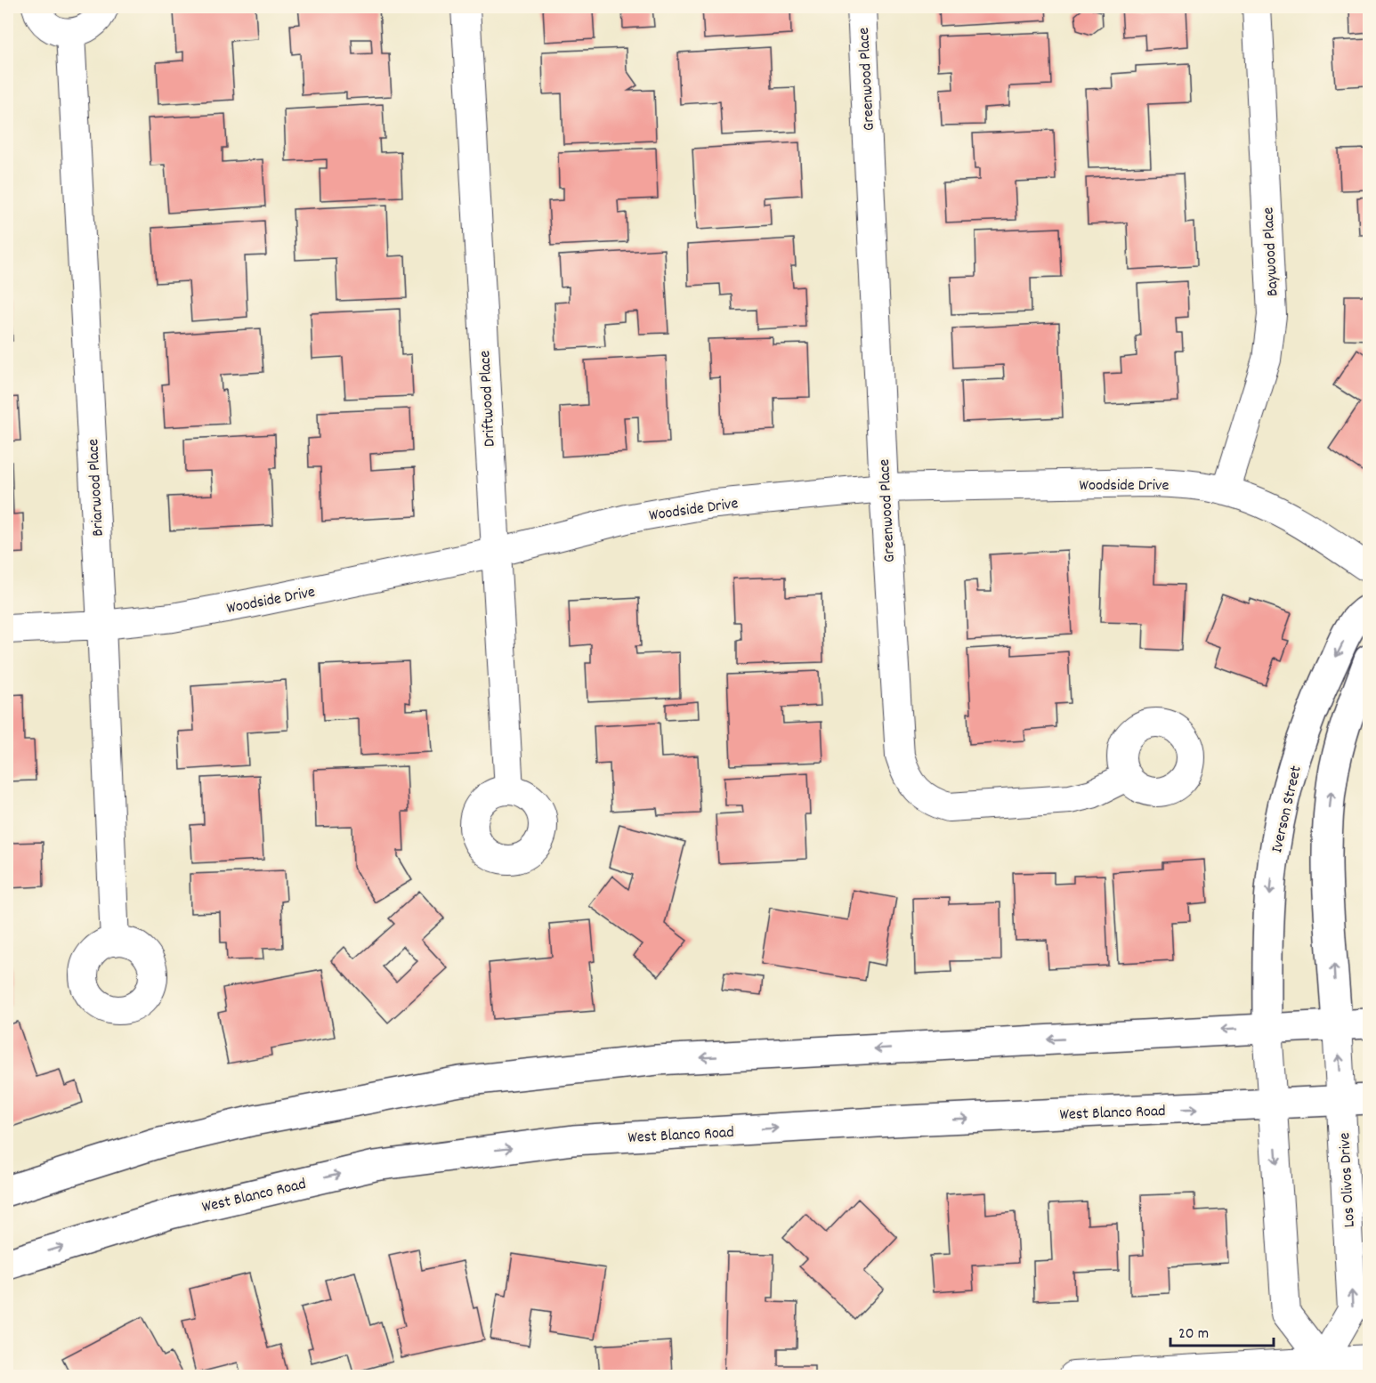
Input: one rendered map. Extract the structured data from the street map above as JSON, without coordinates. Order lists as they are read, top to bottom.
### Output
{
  "streets": {
    "main road": ["Iverson Street", "West Blanco Road"],
    "street": [
      "Greenwood Place",
      "Baywood Place",
      "Driftwood Place",
      "Woodside Drive",
      "Briarwood Place",
      "Los Olivos Drive"
    ]
  },
  "crossings": [
    ["Greenwood Place", "Woodside Drive"],
    ["Baywood Place", "Woodside Drive"],
    ["Driftwood Place", "Woodside Drive"],
    ["Woodside Drive", "Briarwood Place"],
    ["West Blanco Road", "Los Olivos Drive"]
  ],
  "scale_bar": "20 m"
}
